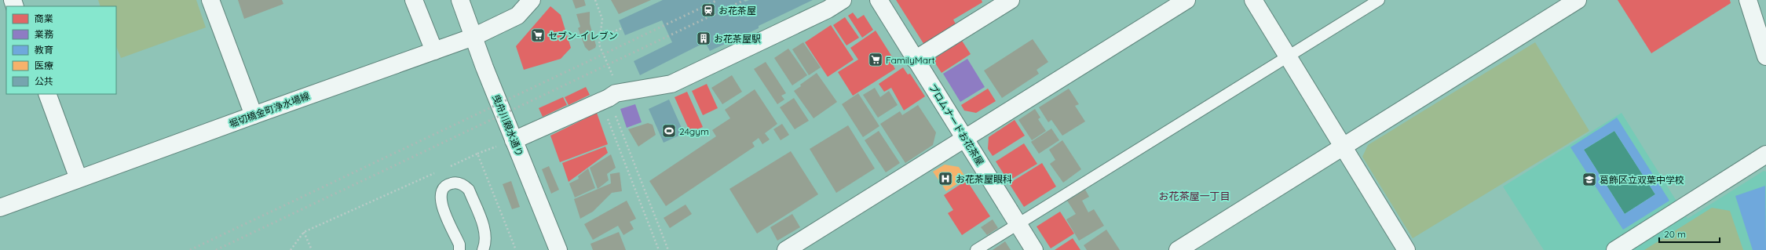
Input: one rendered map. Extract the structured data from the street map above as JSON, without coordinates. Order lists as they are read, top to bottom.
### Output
{
  "streets": {
    "street": ["堀切橋金町浄水場線", "プロムナードお花茶屋", "曳舟川親水通り"]
  },
  "crossings": [
    ["堀切橋金町浄水場線", "曳舟川親水通り"]
  ],
  "districts": ["お花茶屋一丁目"],
  "places": {
    "station": ["お花茶屋"],
    "supermarket": ["セブン-イレブン", "FamilyMart"],
    "building": ["お花茶屋駅"],
    "sports": ["24gym"],
    "hospital": ["お花茶屋眼科"],
    "school or university": ["葛飾区立双葉中学校"]
  },
  "legend": [
    "商業",
    "業務",
    "教育",
    "医療",
    "公共"
  ],
  "scale_bar": "20 m"
}
